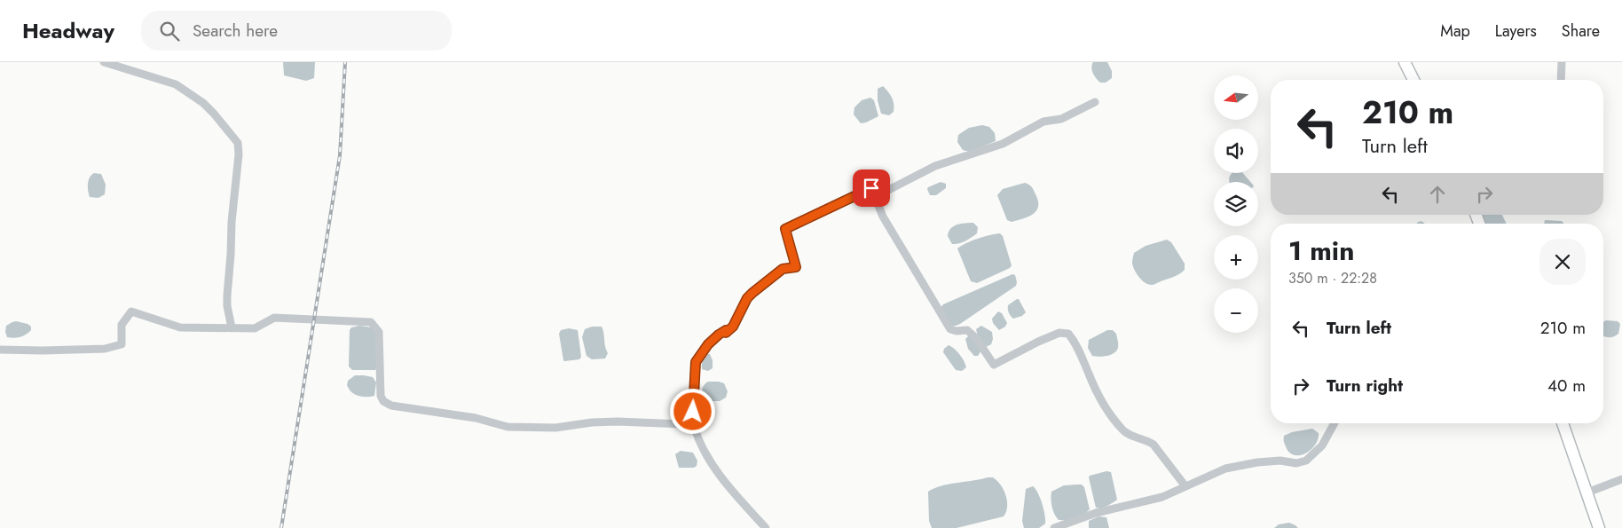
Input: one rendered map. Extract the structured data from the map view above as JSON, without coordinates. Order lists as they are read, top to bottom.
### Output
{
  "north": "left",
  "page": {
    "header": "Headway",
    "search": "Search here",
    "nav": ["Map", "Layers", "Share"],
    "map_buttons": ["+", "−"],
    "turn": ["210 m", "Turn left"],
    "heading": ["1 min", "350 m · 22:28"],
    "list": [
      {
        "name": "Turn left",
        "value": "210 m"
      },
      {
        "name": "Turn right",
        "value": "40 m"
      }
    ]
  }
}
